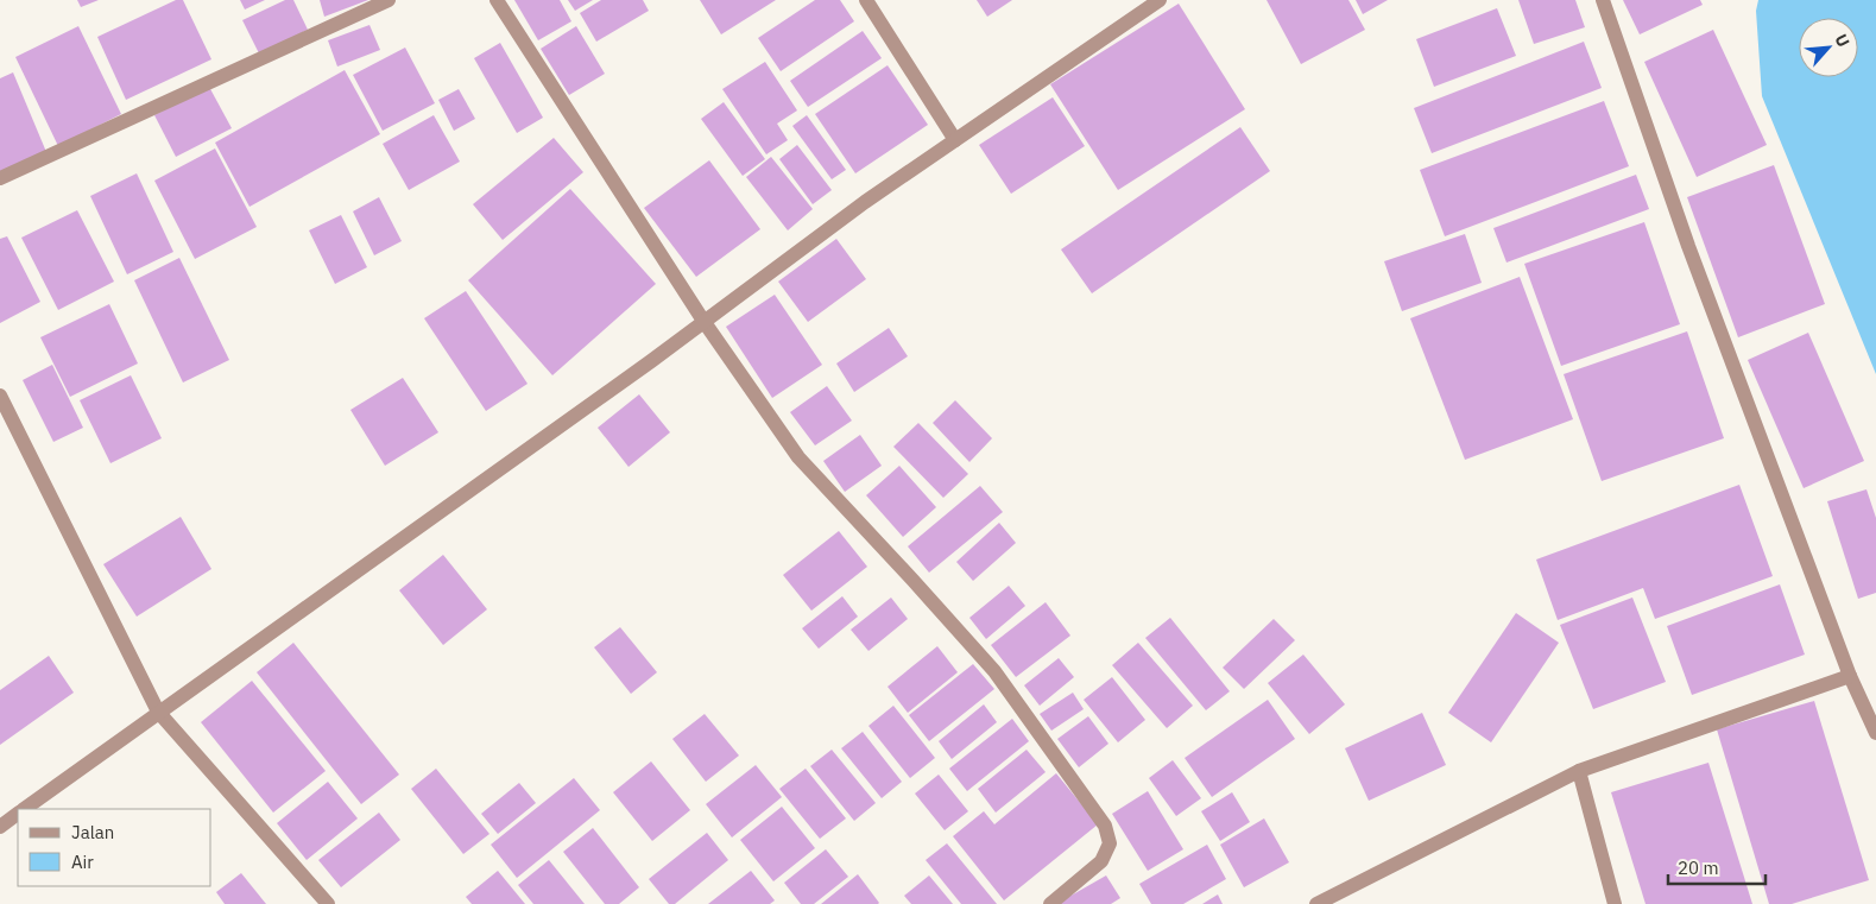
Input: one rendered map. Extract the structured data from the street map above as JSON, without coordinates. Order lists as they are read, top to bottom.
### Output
{
  "legend": ["Jalan", "Air"],
  "scale_bar": "20 m",
  "north": "top right"
}
